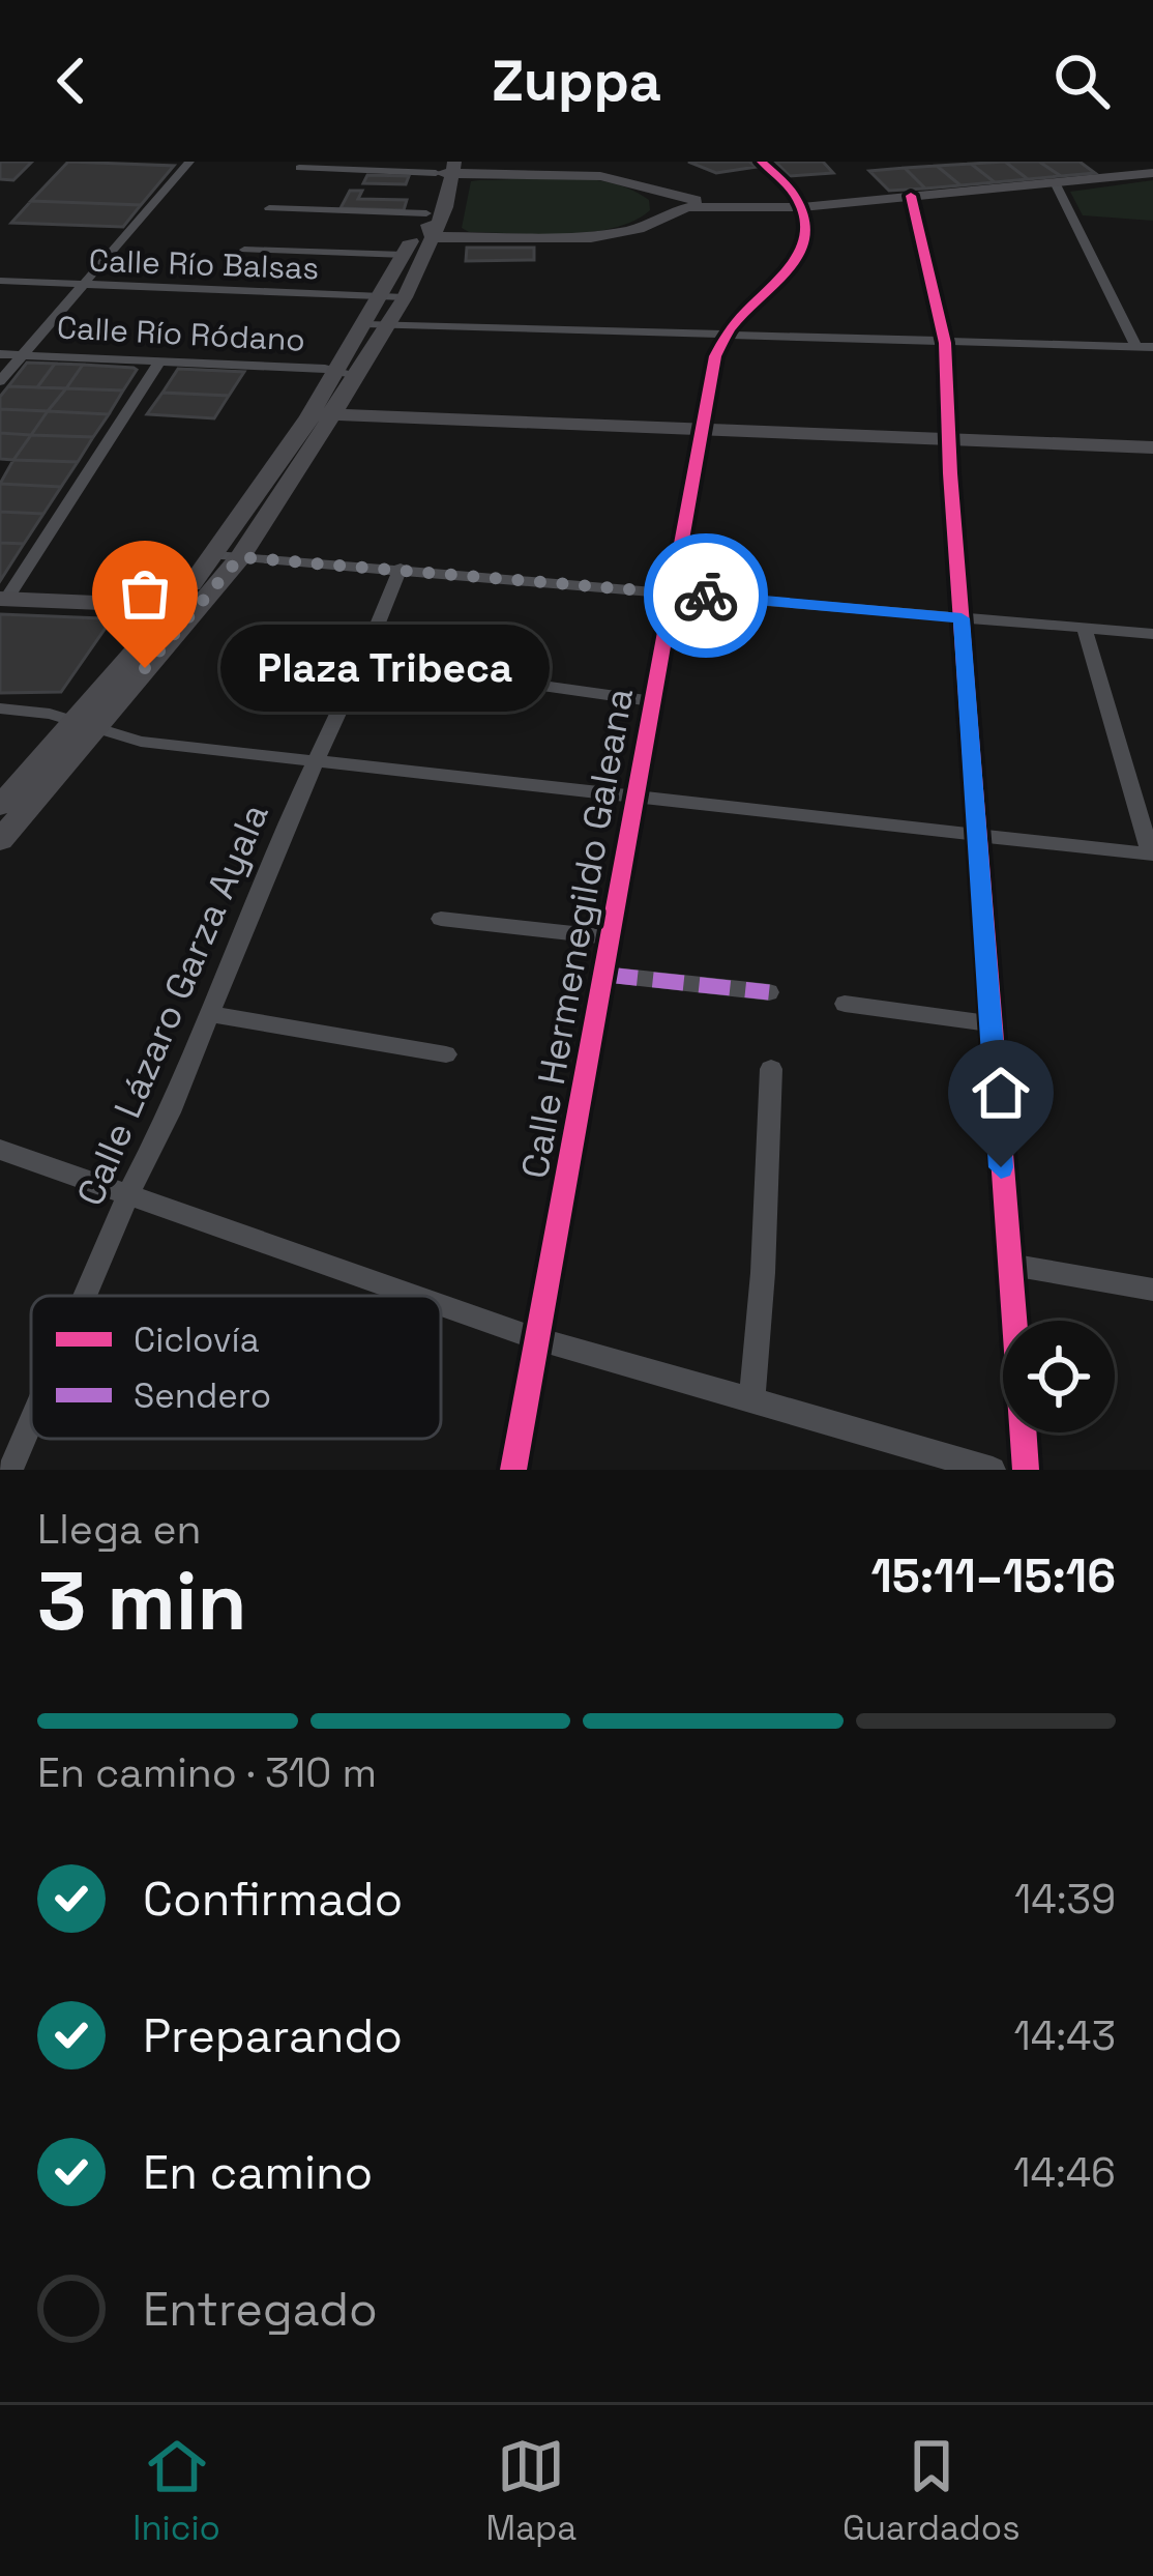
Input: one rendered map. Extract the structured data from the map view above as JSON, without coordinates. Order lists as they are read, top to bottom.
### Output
{
  "streets": {
    "street": [
      "Calle Río Balsas",
      "Calle Río Ródano",
      "Calle Hermenegildo Galeana",
      "Calle Lázaro Garza Ayala"
    ]
  },
  "places": ["Plaza Tribeca"],
  "legend": ["Ciclovía", "Sendero"],
  "page": {
    "header": "Zuppa",
    "bubble": "Plaza Tribeca",
    "heading": ["3 min", "Llega en", "15:11–15:16"],
    "bar": "En camino · 310 m",
    "list": [
      ["Confirmado", "14:39"],
      ["Preparando", "14:43"],
      ["En camino", "14:46"],
      "Entregado"
    ],
    "tabs": ["Inicio", "Mapa", "Guardados"]
  }
}
